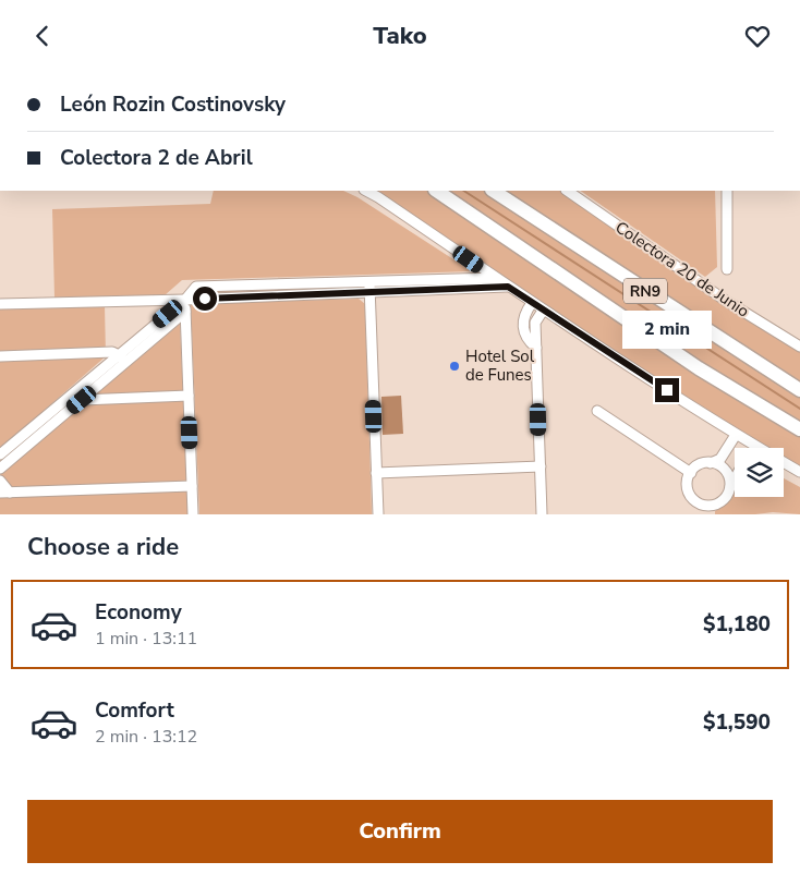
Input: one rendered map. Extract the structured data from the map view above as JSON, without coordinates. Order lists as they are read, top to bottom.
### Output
{
  "streets": {
    "highway": ["RN9"],
    "street": ["Colectora 20 de Junio"]
  },
  "places": ["Hotel Sol de Funes"],
  "page": {
    "header": "Tako",
    "banner": ["León Rozin Costinovsky", "Colectora 2 de Abril"],
    "bubble": "2 min",
    "heading": "Choose a ride",
    "list": [
      {
        "name": "Economy",
        "note": "1 min · 13:11",
        "value": "$1,180"
      },
      {
        "name": "Comfort",
        "note": "2 min · 13:12",
        "value": "$1,590"
      }
    ],
    "buttons": "Confirm"
  }
}
